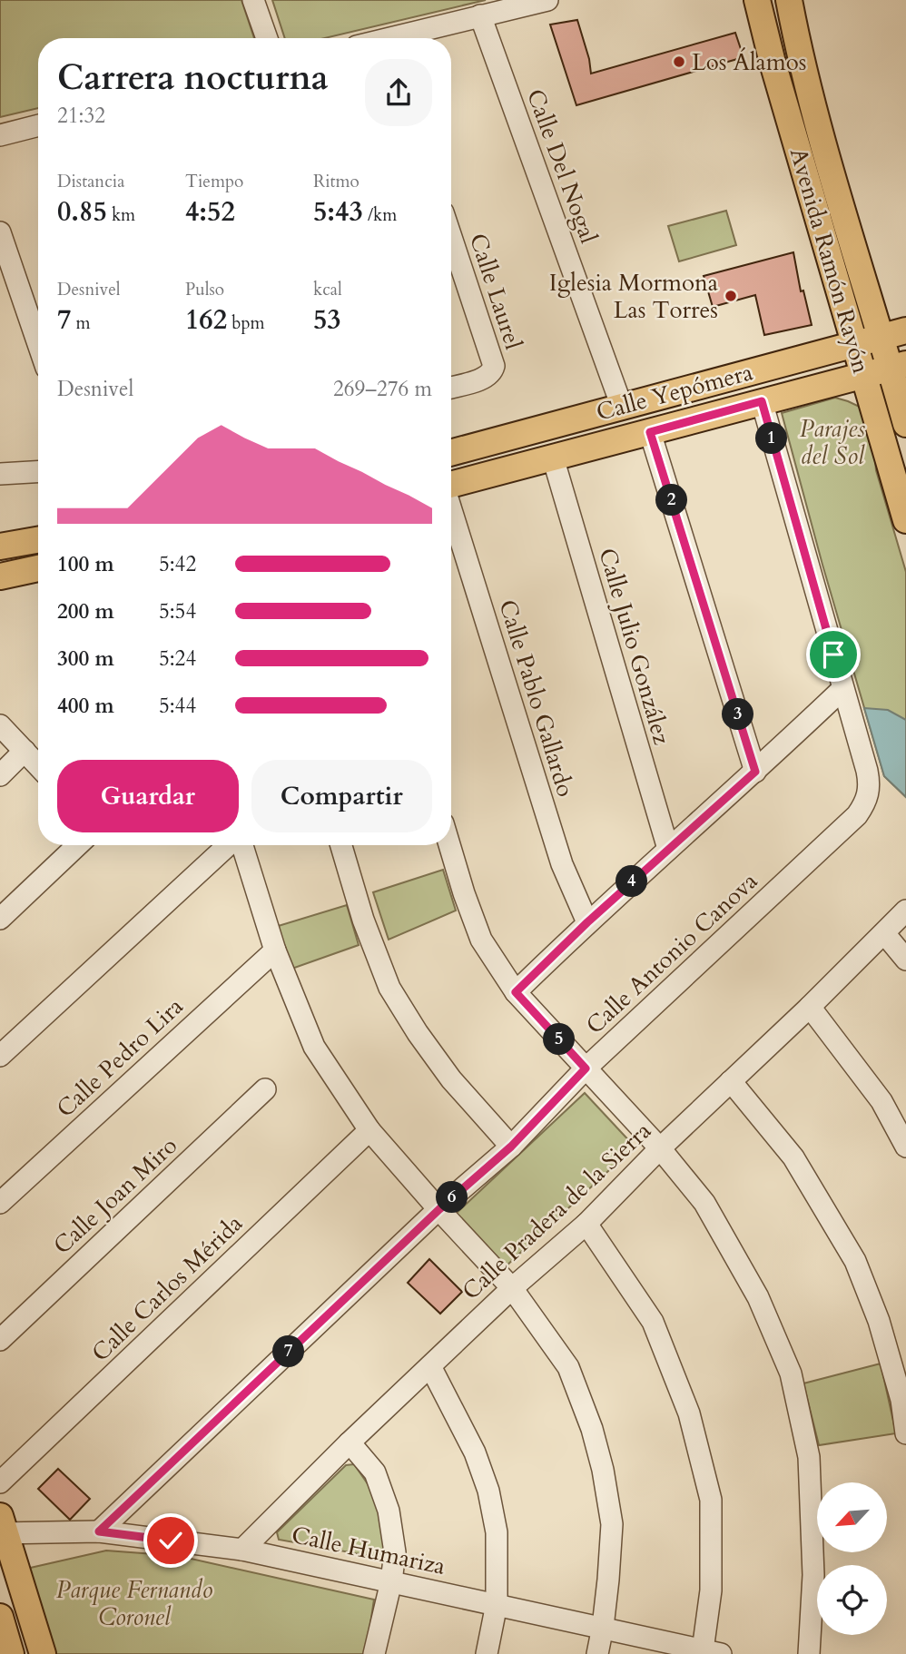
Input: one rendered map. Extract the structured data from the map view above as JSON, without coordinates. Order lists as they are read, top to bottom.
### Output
{
  "streets": {
    "main road": ["Avenida Ramón Rayón", "Calle Yepómera"],
    "street": [
      "Calle Del Nogal",
      "Calle Laurel",
      "Calle Julio González",
      "Calle Pablo Gallardo",
      "Calle Antonio Canova",
      "Calle Pedro Lira",
      "Calle Joan Miro",
      "Calle Pradera de la Sierra",
      "Calle Carlos Mérida",
      "Calle Humariza"
    ]
  },
  "crossings": [
    ["Calle Del Nogal", "Calle Yepómera"],
    ["Avenida Ramón Rayón", "Calle Yepómera"],
    ["Calle Yepómera", "Calle Julio González"],
    ["Calle Yepómera", "Calle Antonio Canova"],
    ["Calle Antonio Canova", "Calle Humariza"],
    ["Calle Pradera de la Sierra", "Calle Humariza"]
  ],
  "parks": ["Parajes del Sol", "Parque Fernando Coronel"],
  "places": ["Los Álamos", "Iglesia Mormona Las Torres"],
  "north": "bottom left",
  "page": {
    "heading": ["Carrera nocturna", "21:32"],
    "stats": [
      ["Distancia", "0.85 km"],
      ["Tiempo", "4:52"],
      ["Ritmo", "5:43 /km"],
      ["Desnivel", "7 m"],
      ["Pulso", "162 bpm"],
      ["kcal", "53"]
    ],
    "chart": ["Desnivel", "269–276 m"],
    "pins": [
      "1",
      "2",
      "3",
      "4",
      "5",
      "6",
      "7"
    ],
    "list": [
      {
        "name": "100 m",
        "note": "5:42"
      },
      {
        "name": "200 m",
        "note": "5:54"
      },
      {
        "name": "300 m",
        "note": "5:24"
      },
      {
        "name": "400 m",
        "note": "5:44"
      }
    ],
    "buttons": ["Guardar", "Compartir"]
  }
}
